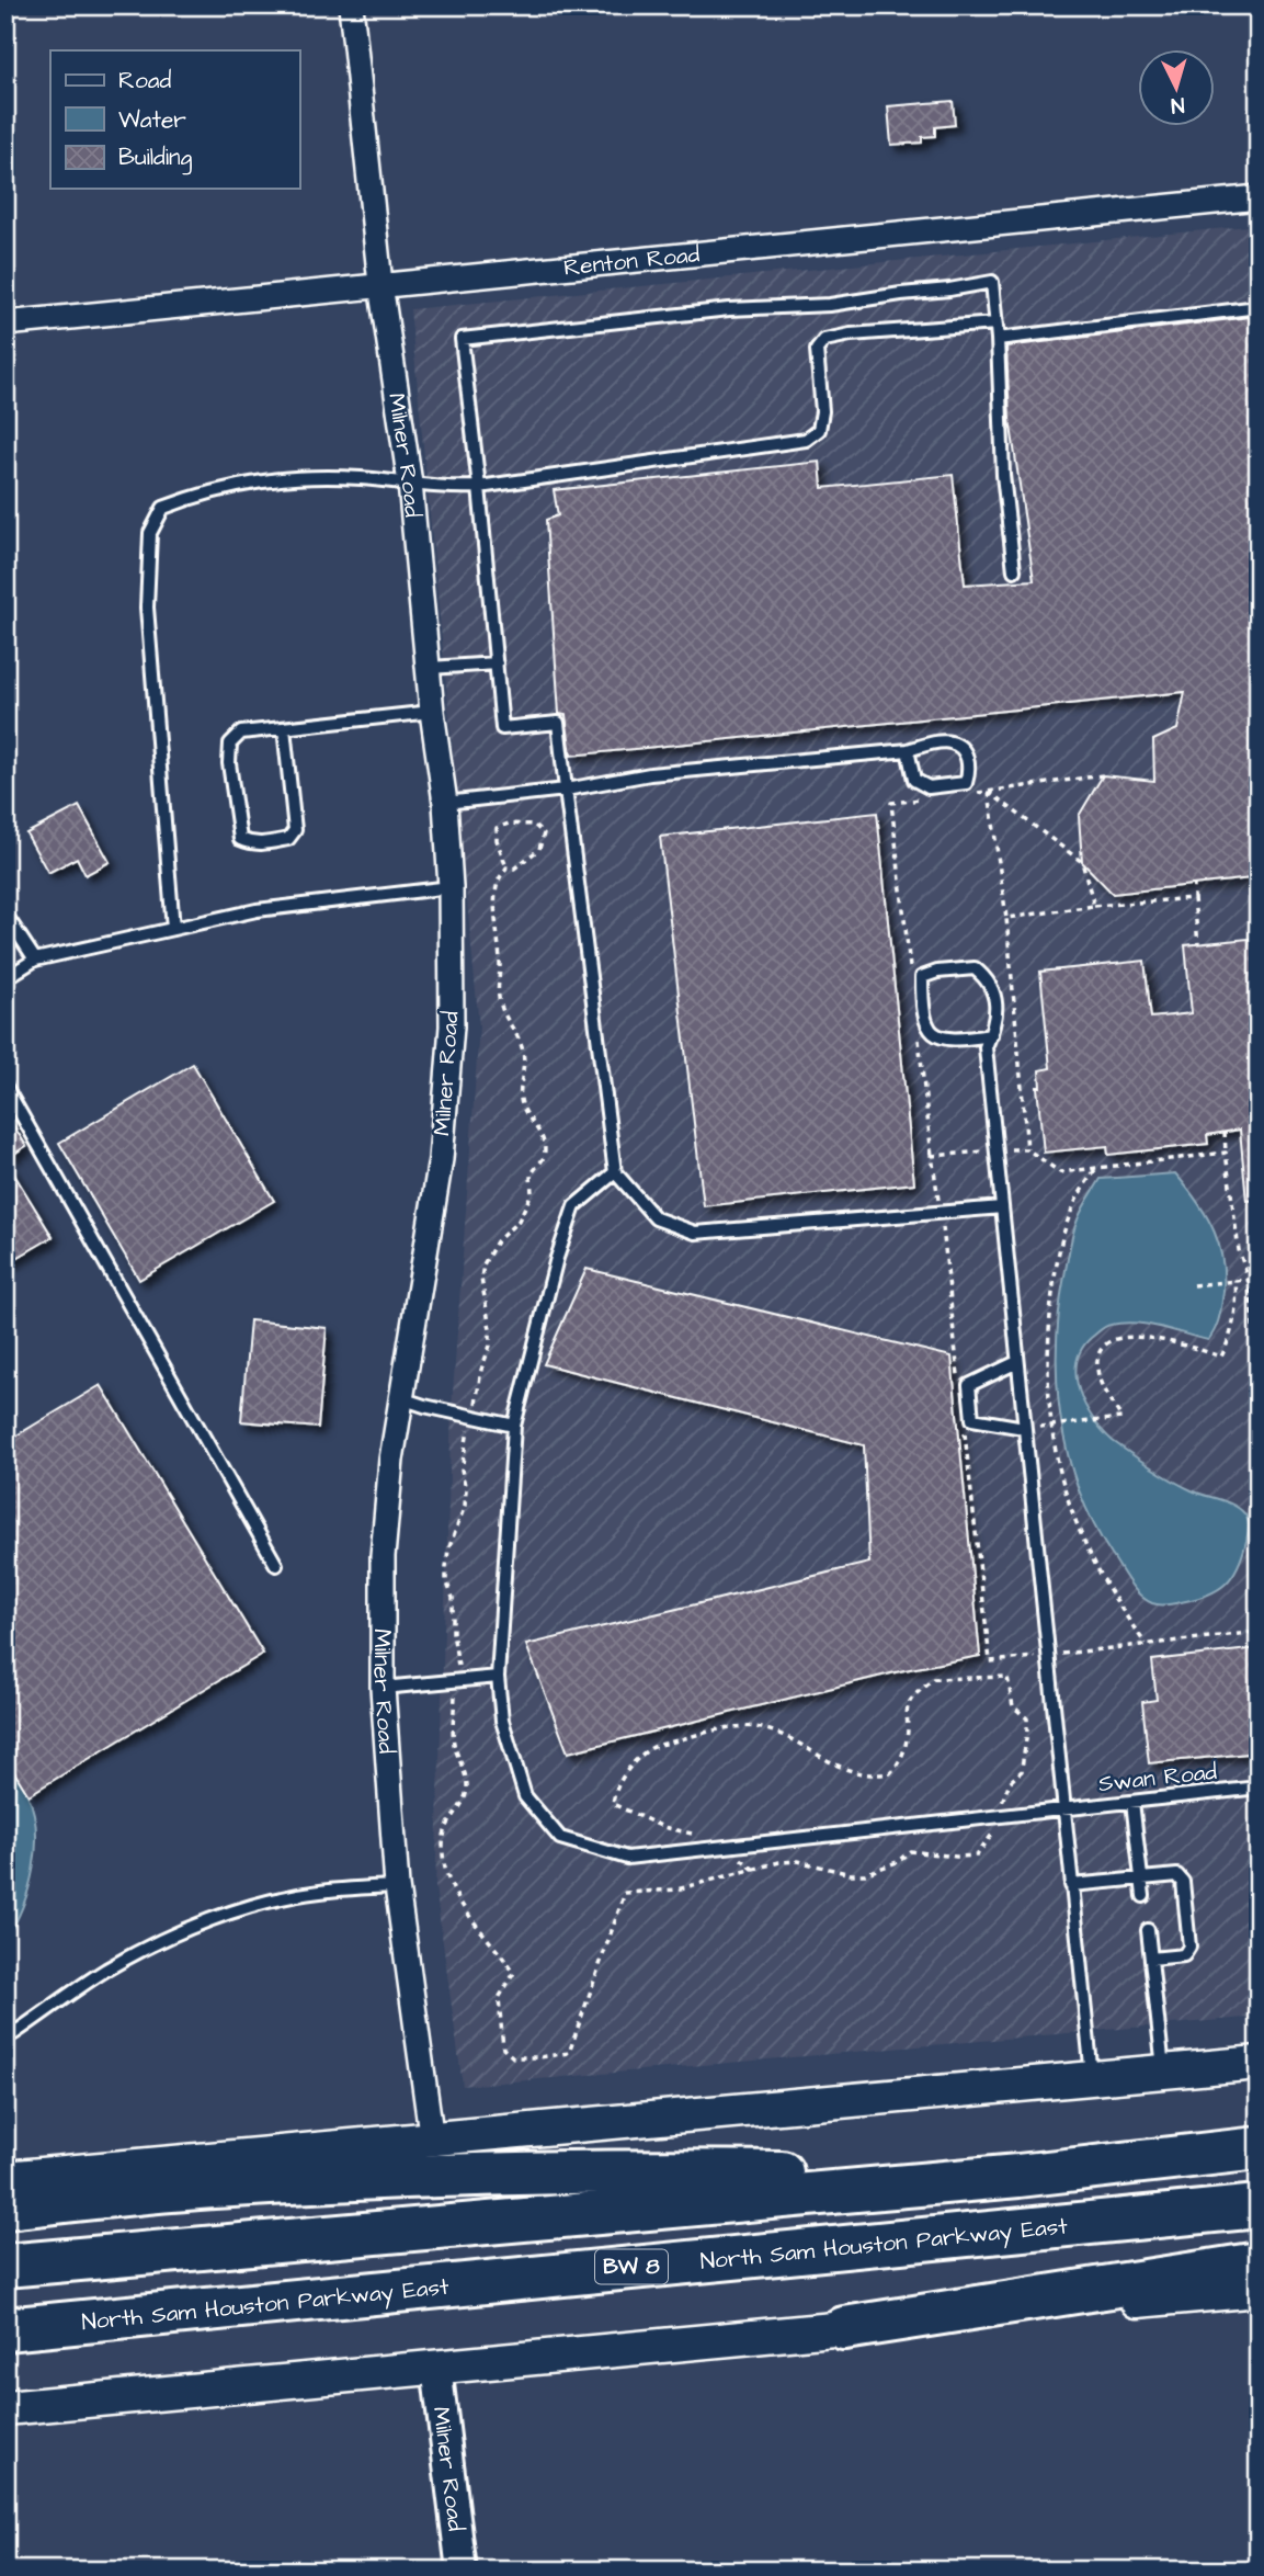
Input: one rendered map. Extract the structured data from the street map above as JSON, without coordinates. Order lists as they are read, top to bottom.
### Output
{
  "streets": {
    "highway": ["North Sam Houston Parkway East", "BW 8"],
    "street": ["Renton Road", "Milner Road"],
    "lane": ["Swan Road"]
  },
  "crossings": [
    ["Renton Road", "Milner Road"]
  ],
  "legend": ["Road", "Water", "Building"],
  "north": "bottom"
}
